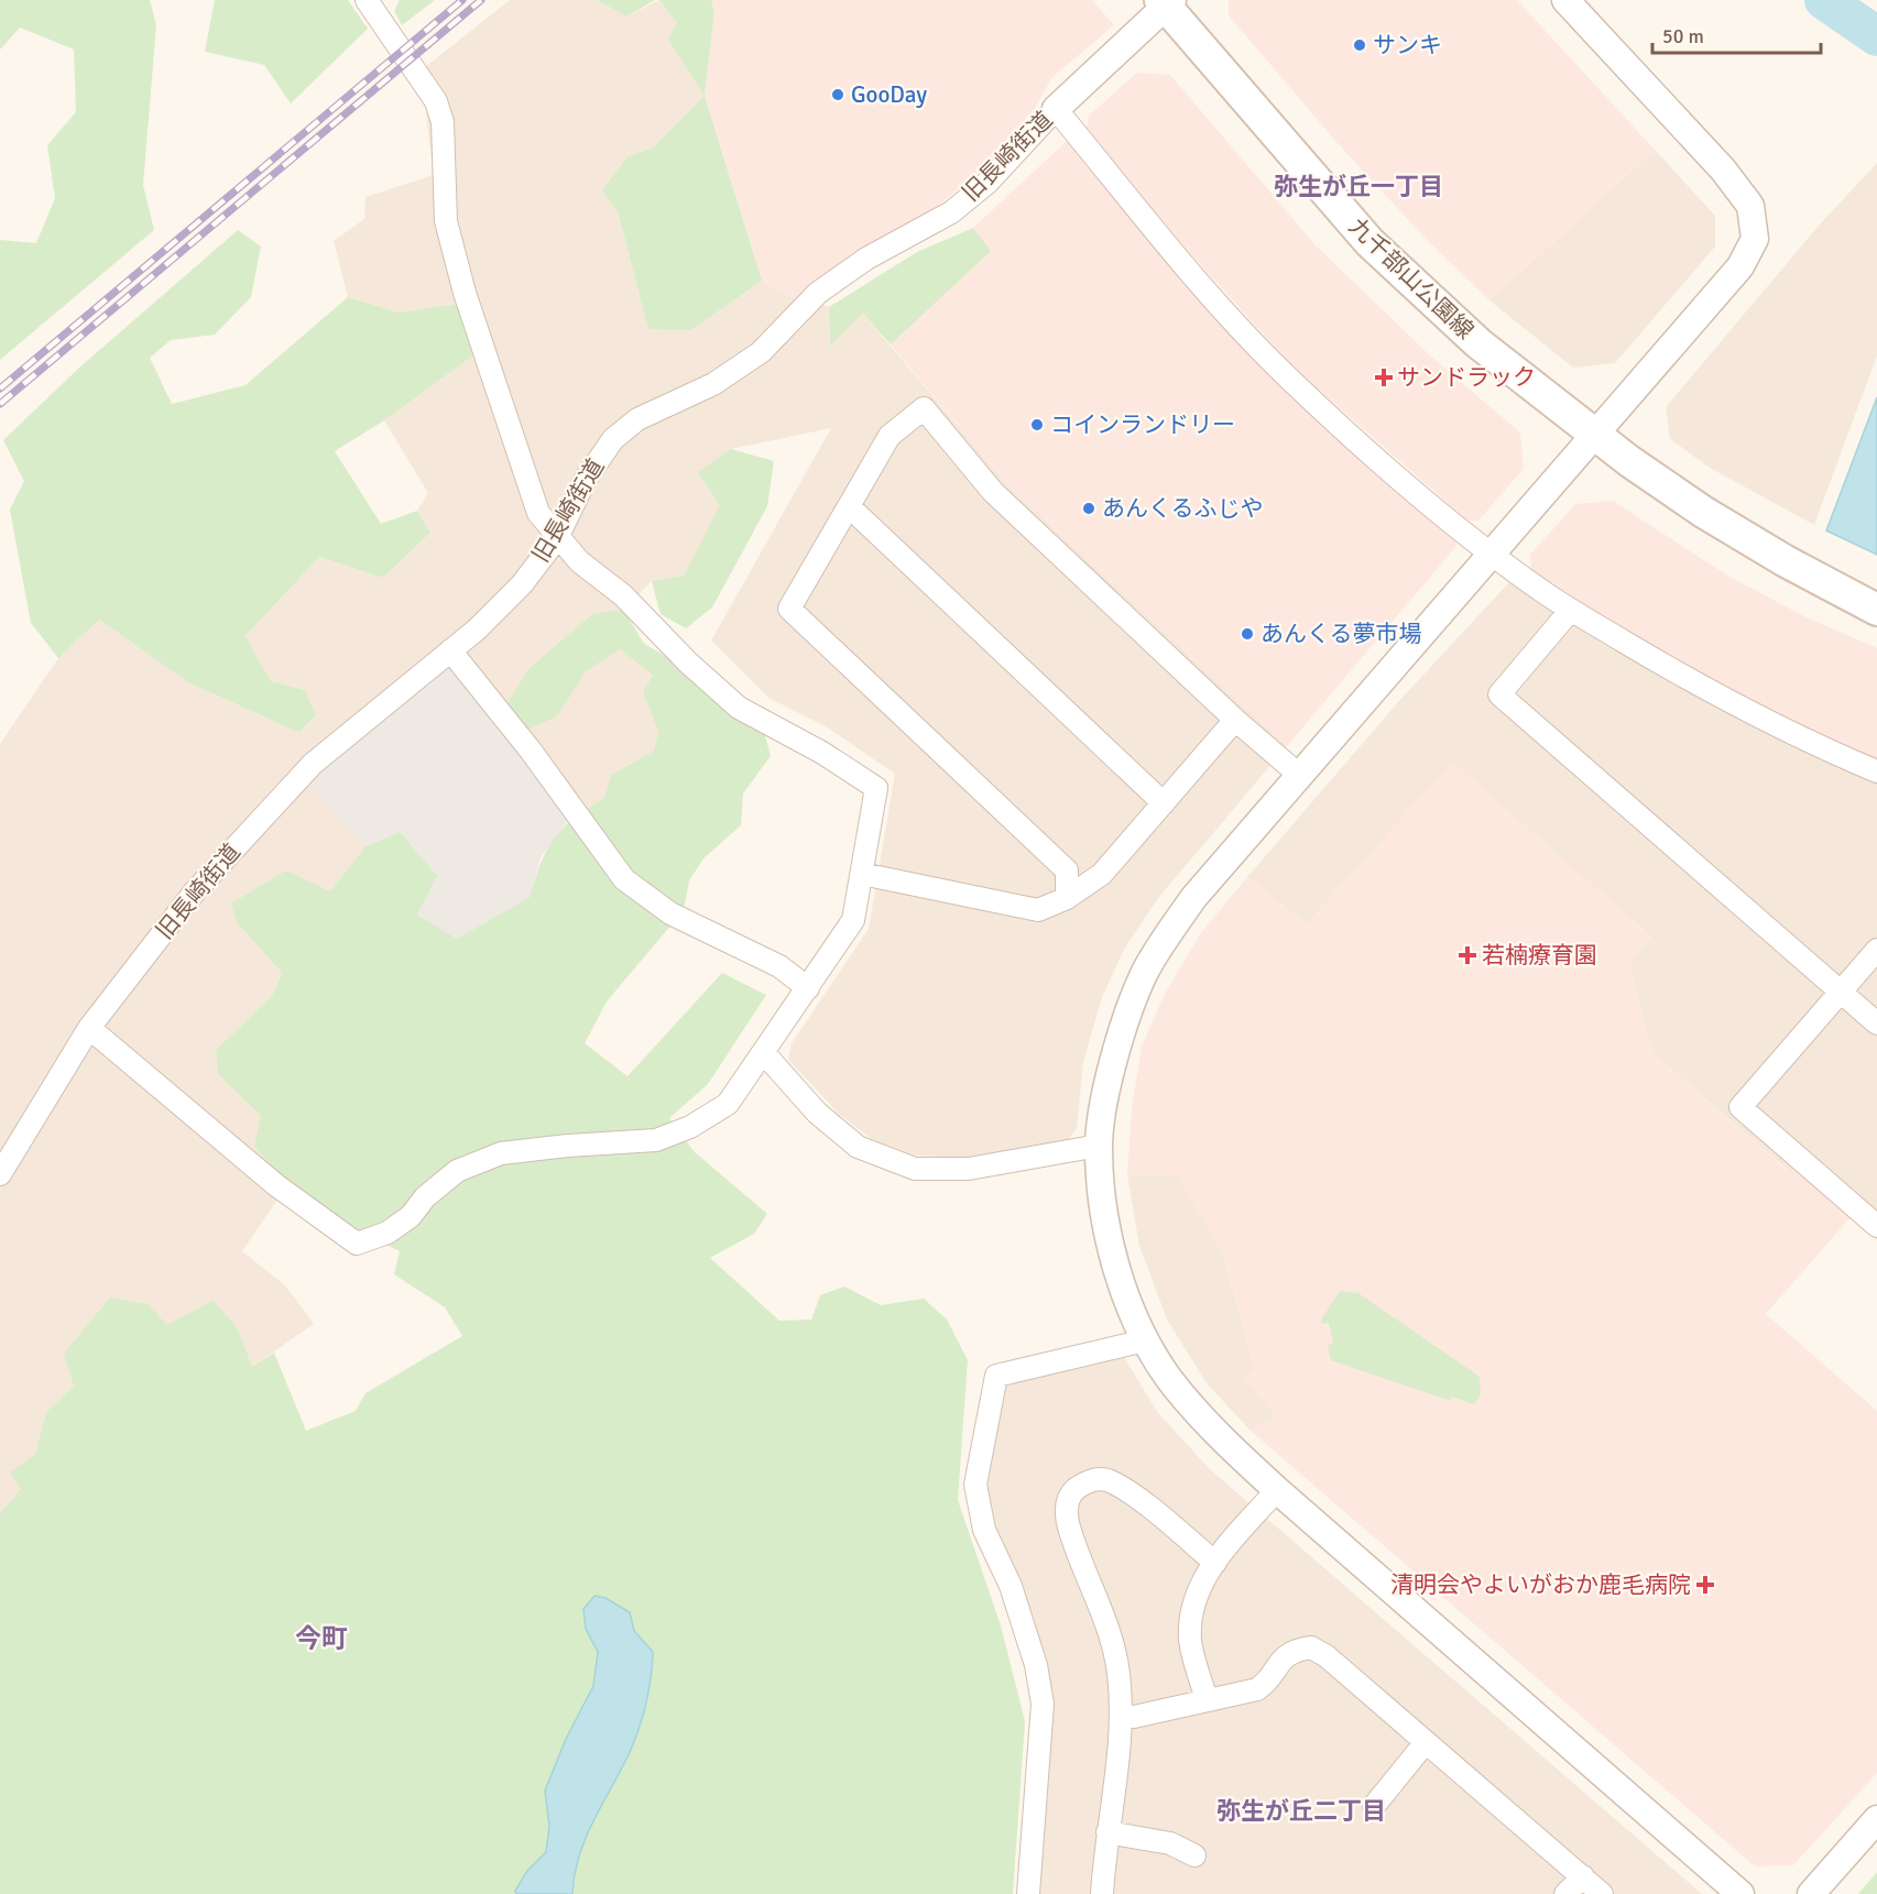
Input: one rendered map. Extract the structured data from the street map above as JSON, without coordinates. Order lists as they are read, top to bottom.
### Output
{
  "streets": {
    "main road": ["九千部山公園線"],
    "street": ["旧長崎街道"]
  },
  "crossings": [
    ["旧長崎街道", "九千部山公園線"]
  ],
  "districts": ["弥生が丘一丁目", "今町", "弥生が丘二丁目"],
  "places": {
    "other": [
      "サンキ",
      "GooDay",
      "コインランドリー",
      "あんくるふじや",
      "あんくる夢市場"
    ],
    "health": ["サンドラック", "若楠療育園", "清明会やよいがおか鹿毛病院"]
  },
  "scale_bar": "50 m"
}
